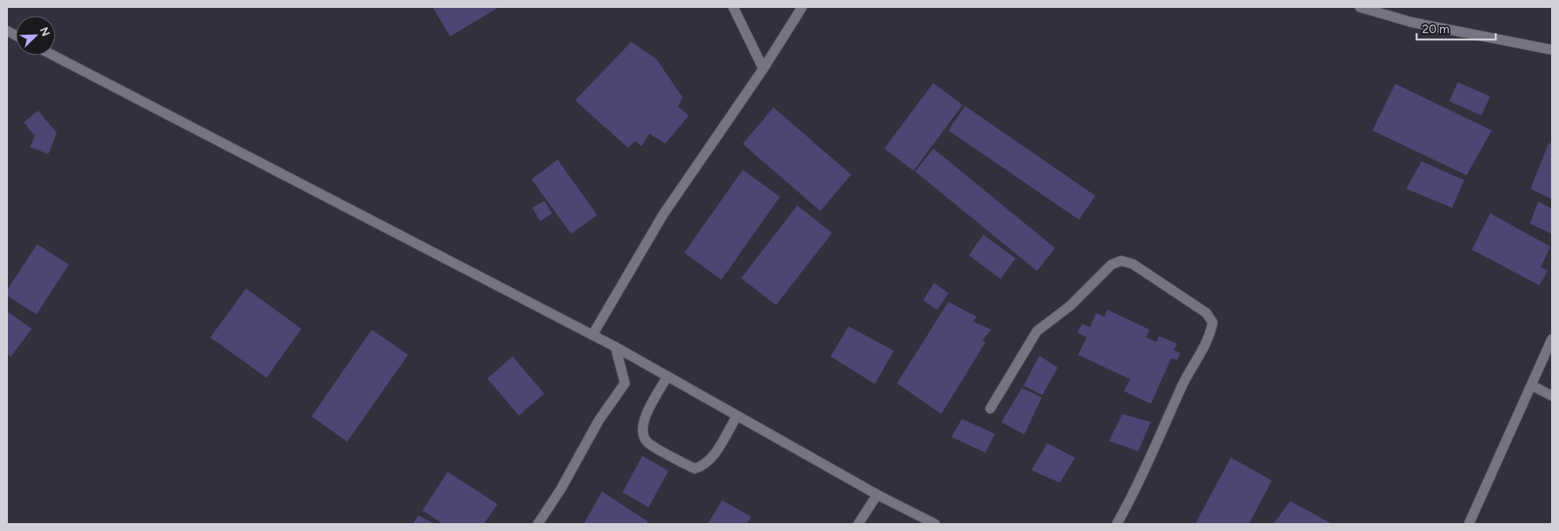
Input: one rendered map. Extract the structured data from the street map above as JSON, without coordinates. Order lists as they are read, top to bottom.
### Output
{
  "scale_bar": "20 m",
  "north": "top right"
}
